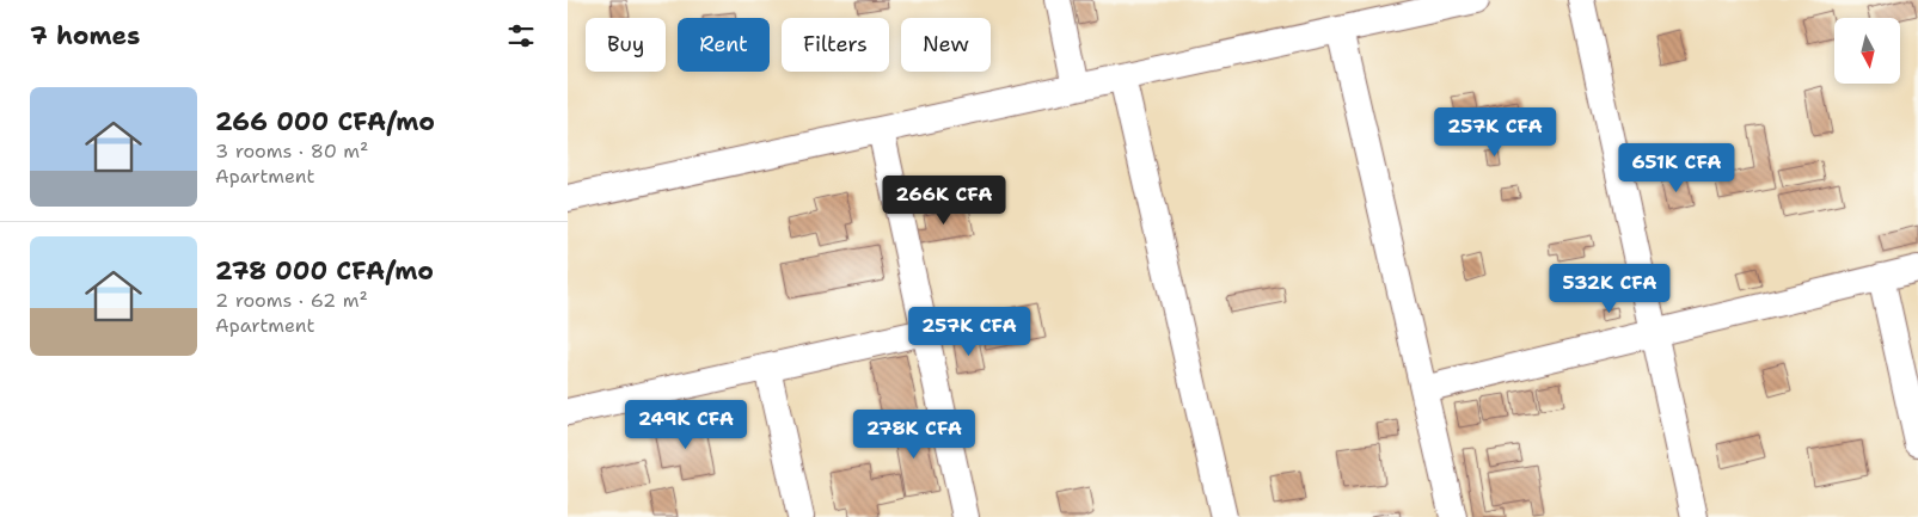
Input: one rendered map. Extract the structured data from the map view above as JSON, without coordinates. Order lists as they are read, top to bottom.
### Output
{
  "north": "bottom",
  "page": {
    "heading": "7 homes",
    "chip": [
      "Buy",
      "Rent",
      "Filters",
      "New"
    ],
    "list": [
      {
        "name": "266 000 CFA/mo",
        "note": "3 rooms · 80 m² · Apartment"
      },
      {
        "name": "278 000 CFA/mo",
        "note": "2 rooms · 62 m² · Apartment"
      }
    ],
    "price": [
      "257K CFA",
      "651K CFA",
      "266K CFA",
      "532K CFA",
      "257K CFA",
      "249K CFA",
      "278K CFA"
    ]
  }
}
